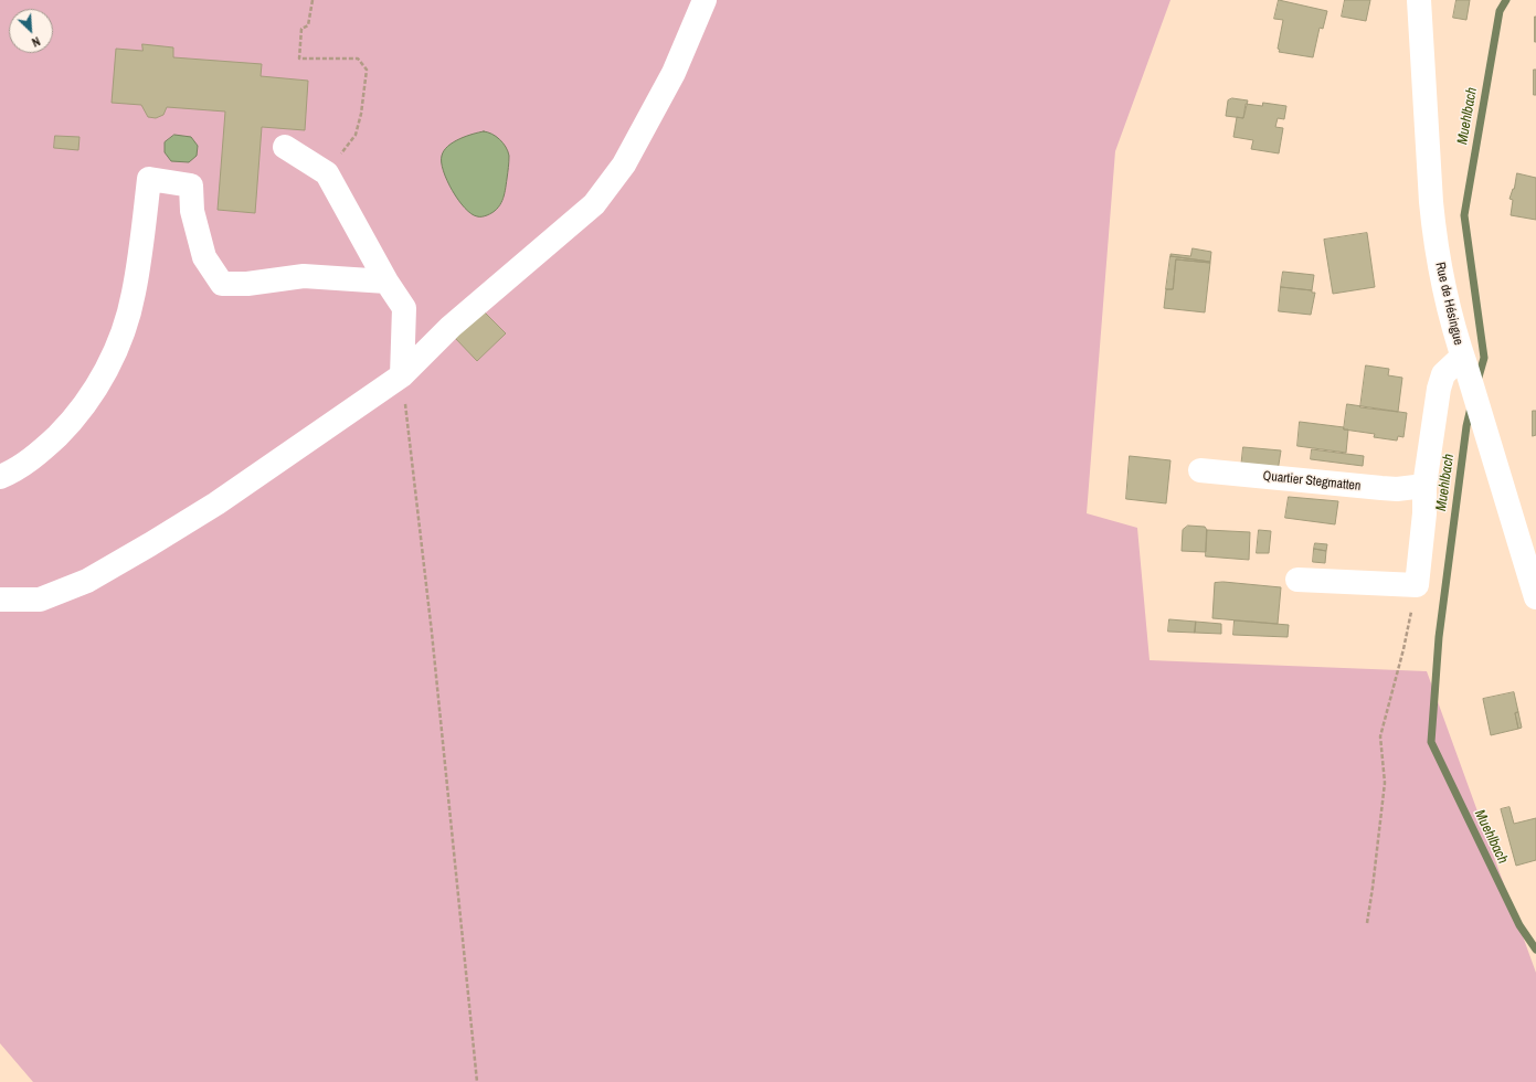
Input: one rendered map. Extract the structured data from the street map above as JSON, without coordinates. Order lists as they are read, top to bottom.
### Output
{
  "streets": {
    "street": ["Rue de Hésingue", "Quartier Stegmatten"]
  },
  "water": ["Muehlbach"],
  "north": "bottom right"
}
